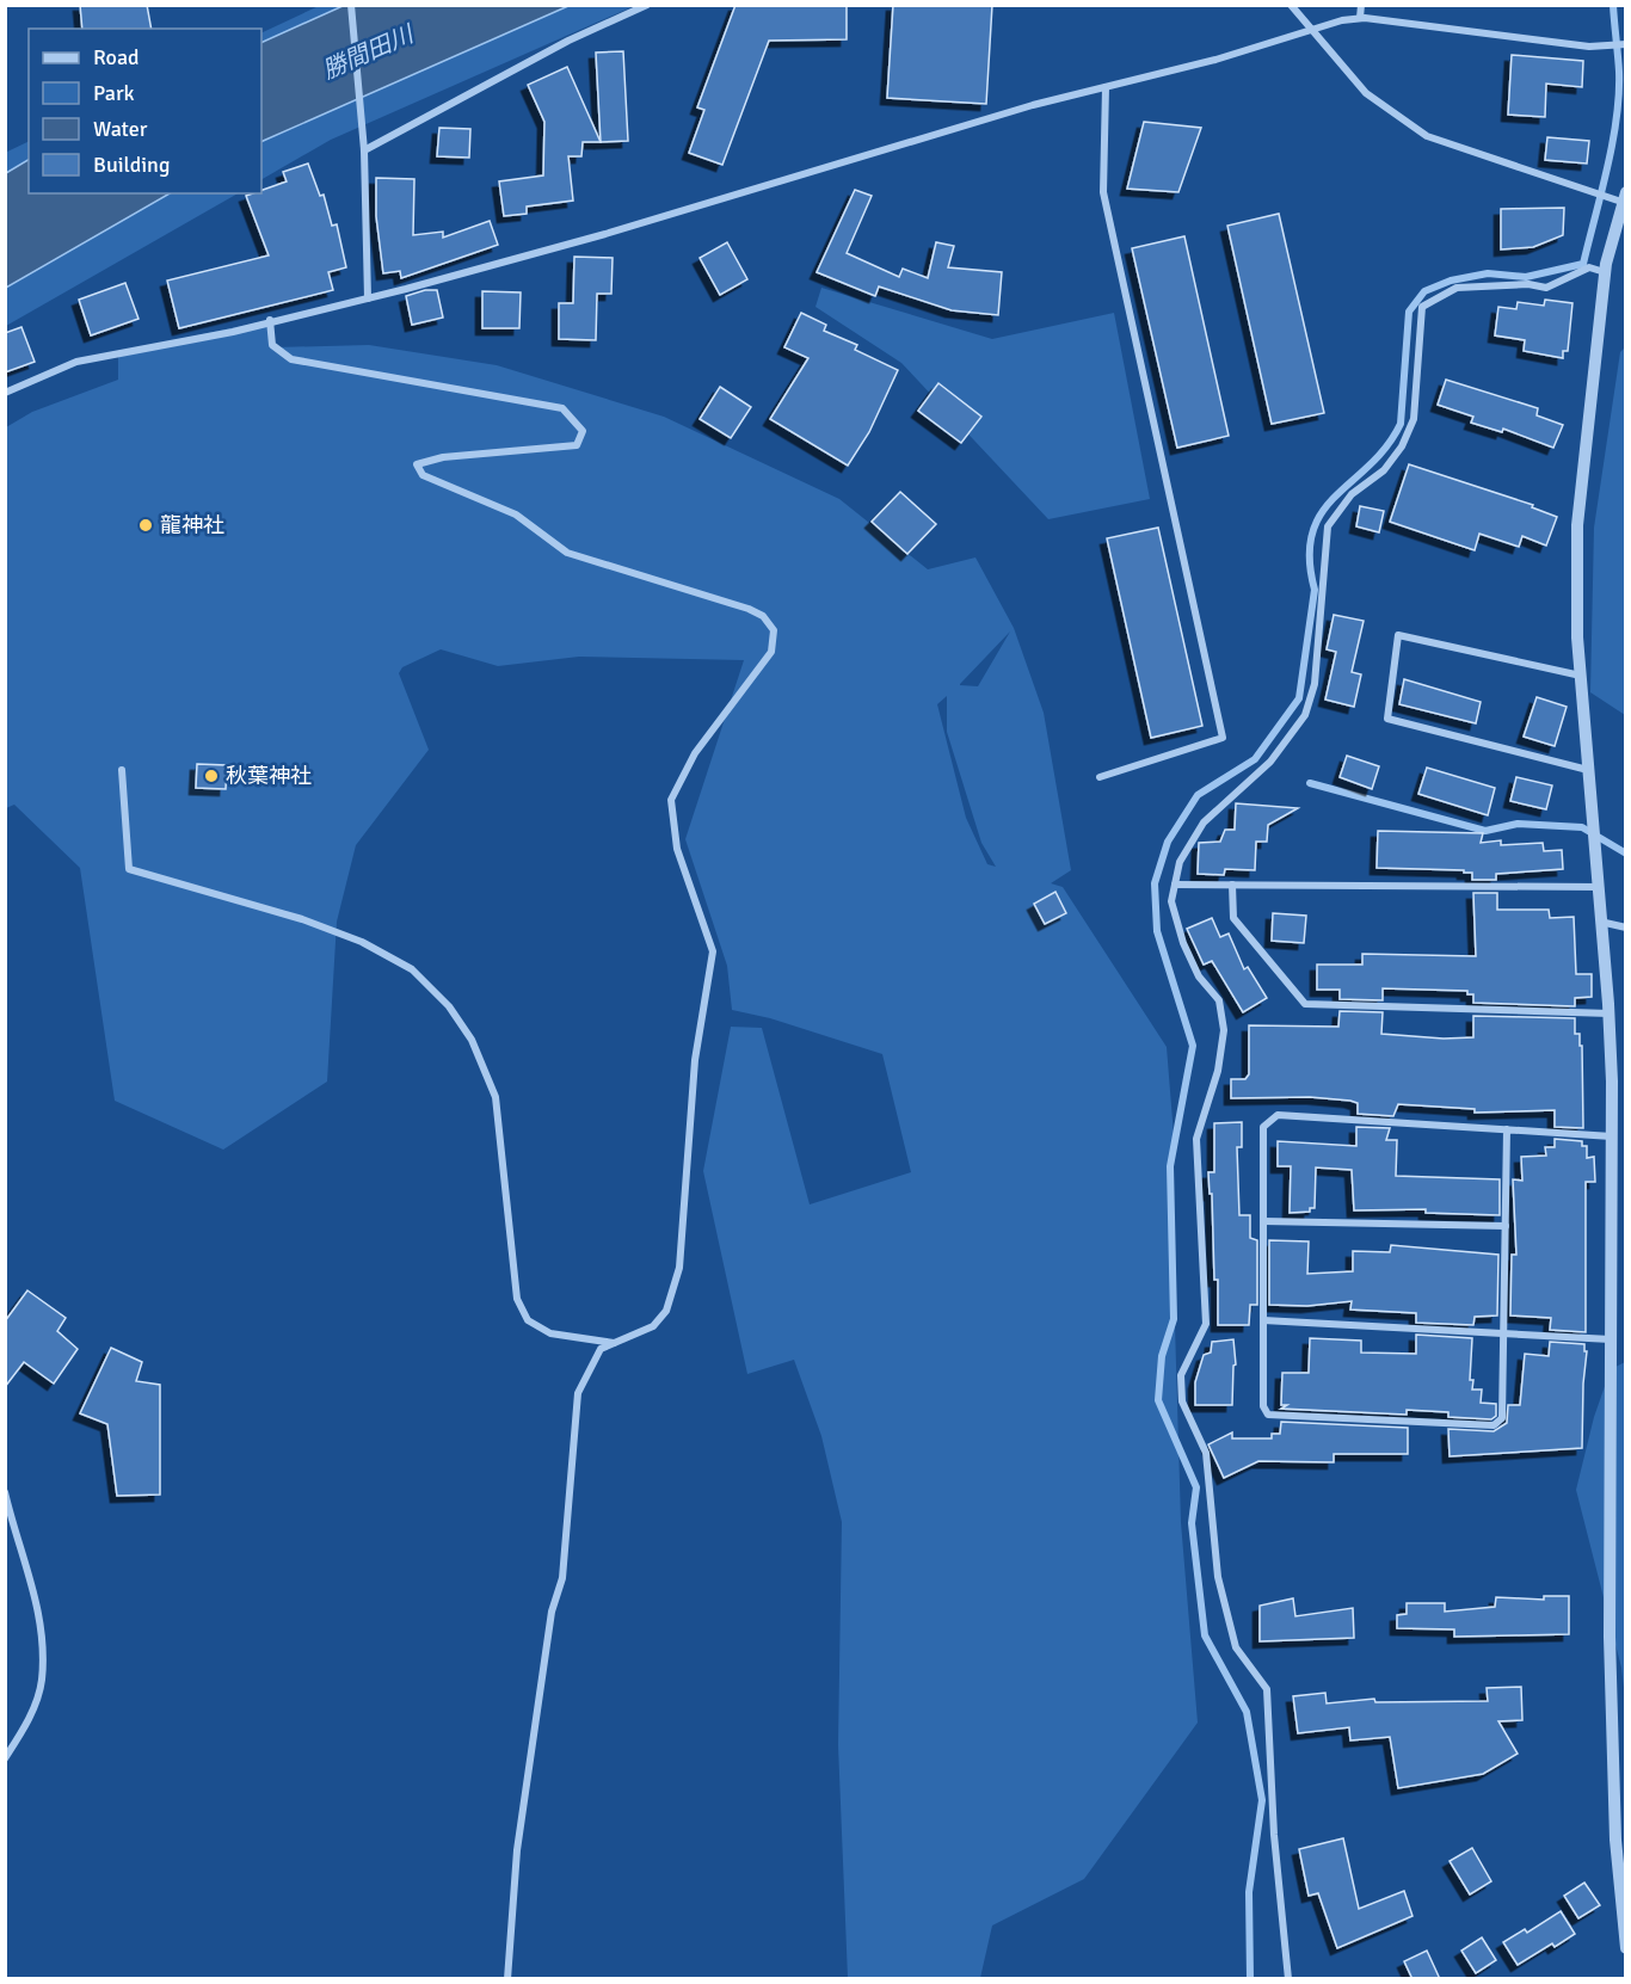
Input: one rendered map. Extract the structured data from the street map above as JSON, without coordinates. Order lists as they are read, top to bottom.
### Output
{
  "water": ["勝間田川"],
  "places": ["龍神社", "秋葉神社"],
  "legend": [
    "Road",
    "Park",
    "Water",
    "Building"
  ]
}
